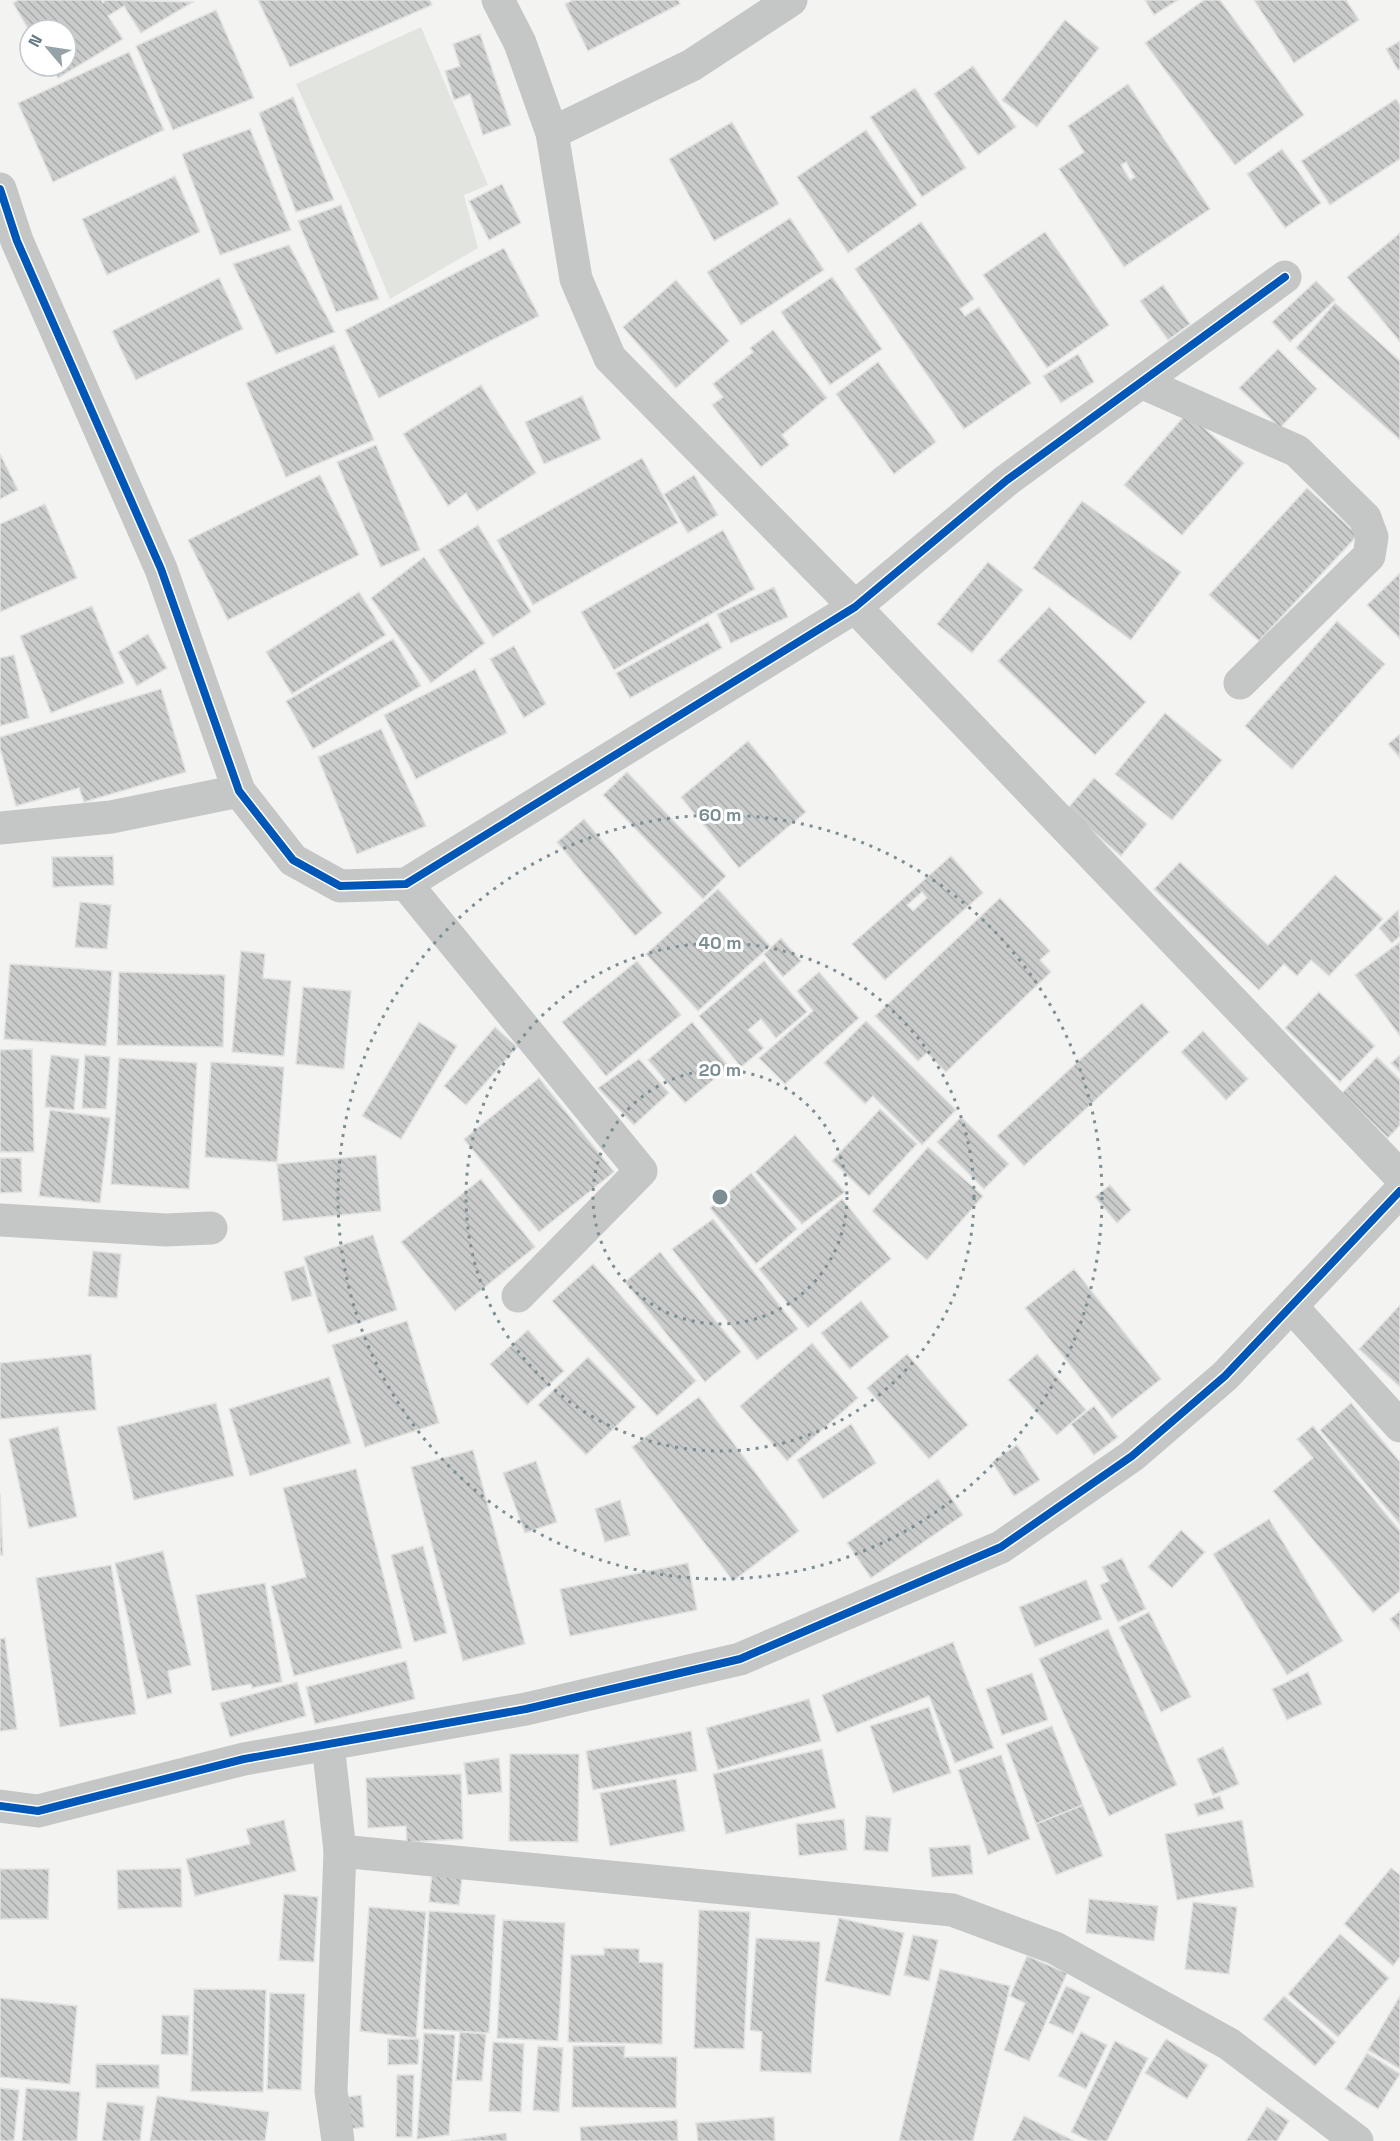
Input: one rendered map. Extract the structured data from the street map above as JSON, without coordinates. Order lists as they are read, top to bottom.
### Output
{
  "north": "top left",
  "rings": ["60 m", "40 m", "20 m"]
}
